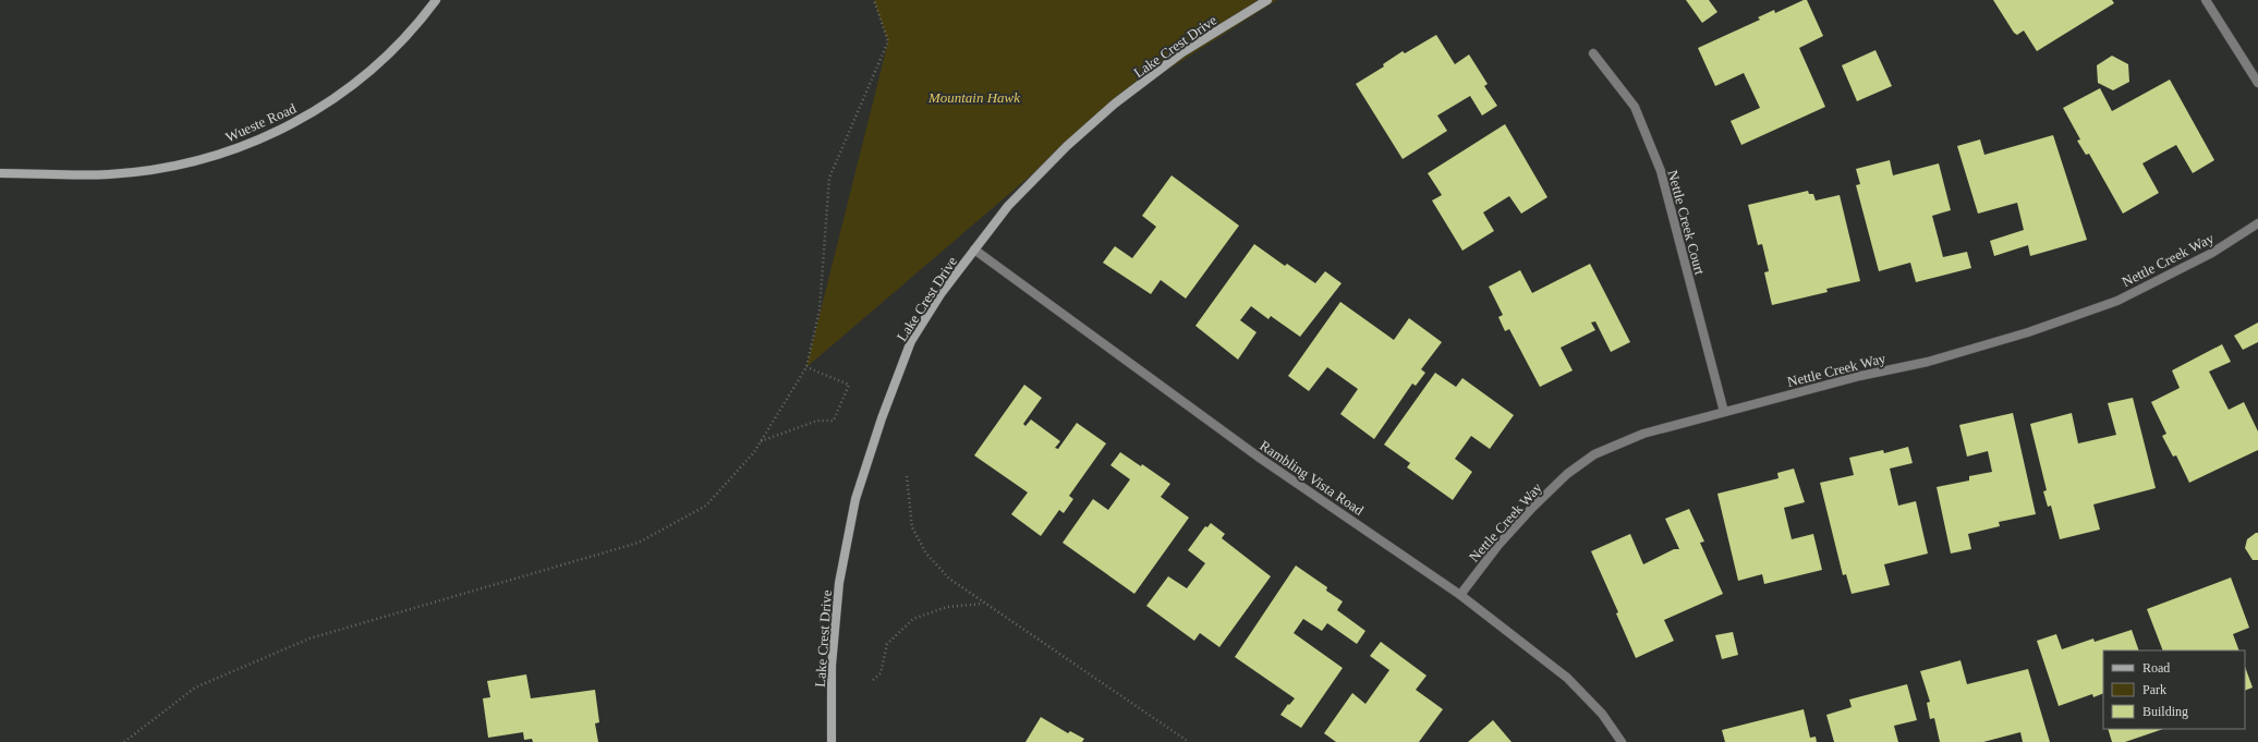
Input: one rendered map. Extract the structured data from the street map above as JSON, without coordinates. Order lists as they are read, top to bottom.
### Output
{
  "streets": {
    "main road": ["Lake Crest Drive", "Wueste Road"],
    "street": ["Nettle Creek Court", "Nettle Creek Way", "Rambling Vista Road"]
  },
  "crossings": [
    ["Lake Crest Drive", "Rambling Vista Road"],
    ["Nettle Creek Court", "Nettle Creek Way"],
    ["Nettle Creek Way", "Rambling Vista Road"]
  ],
  "parks": ["Mountain Hawk"],
  "legend": ["Road", "Park", "Building"]
}
